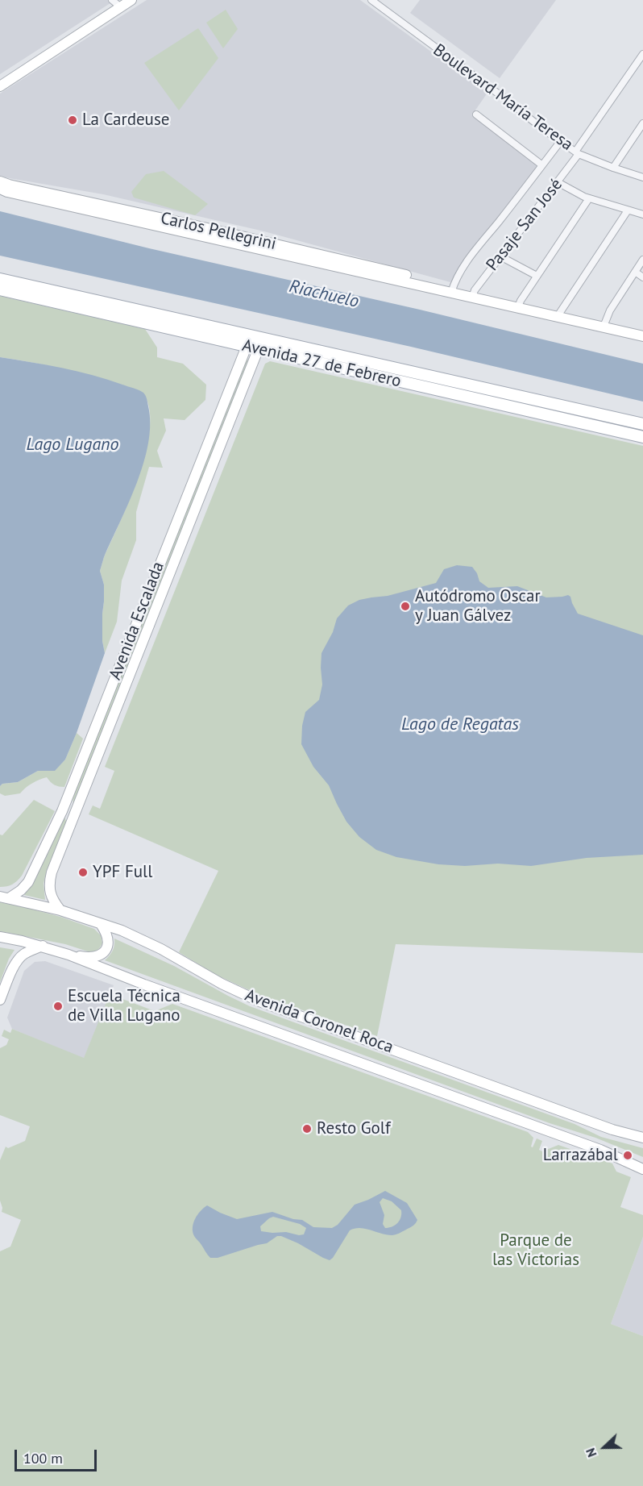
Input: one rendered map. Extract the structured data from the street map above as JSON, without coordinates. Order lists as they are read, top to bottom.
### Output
{
  "streets": {
    "main road": [
      "Carlos Pellegrini",
      "Avenida 27 de Febrero",
      "Avenida Escalada",
      "Avenida Coronel Roca"
    ],
    "street": ["Boulevard María Teresa", "Pasaje San José"]
  },
  "crossings": [
    ["Boulevard María Teresa", "Pasaje San José"],
    ["Pasaje San José", "Carlos Pellegrini"],
    ["Avenida 27 de Febrero", "Avenida Escalada"],
    ["Avenida Escalada", "Avenida Coronel Roca"]
  ],
  "water": ["Riachuelo", "Lago Lugano", "Lago de Regatas"],
  "parks": ["Parque de las Victorias"],
  "places": [
    "La Cardeuse",
    "Autódromo Oscar y Juan Gálvez",
    "YPF Full",
    "Escuela Técnica de Villa Lugano",
    "Resto Golf",
    "Larrazábal"
  ],
  "scale_bar": "100 m",
  "north": "left"
}
